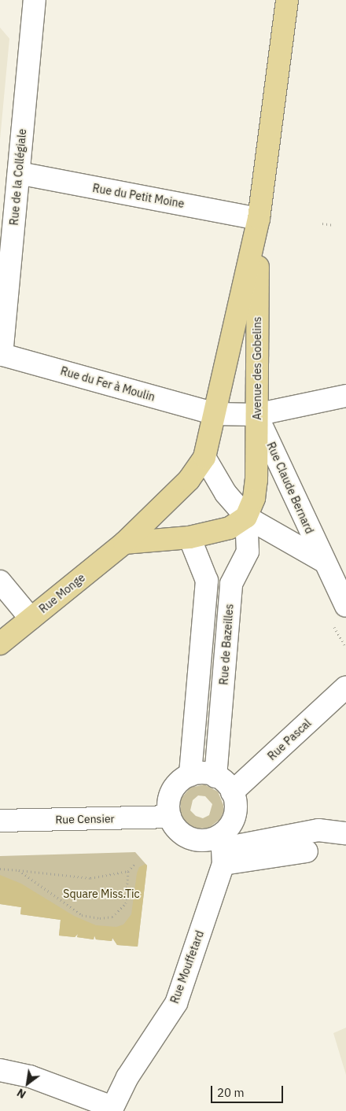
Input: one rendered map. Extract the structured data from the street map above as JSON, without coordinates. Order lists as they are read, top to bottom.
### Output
{
  "streets": {
    "main road": ["Avenue des Gobelins", "Rue Monge"],
    "street": [
      "Rue de la Collégiale",
      "Rue du Petit Moine",
      "Rue du Fer à Moulin",
      "Rue Claude Bernard",
      "Rue de Bazeilles",
      "Rue Pascal",
      "Rue Censier",
      "Rue Mouffetard"
    ]
  },
  "crossings": [
    ["Rue de la Collégiale", "Rue du Petit Moine"],
    ["Rue de la Collégiale", "Rue du Fer à Moulin"],
    ["Rue du Petit Moine", "Avenue des Gobelins"],
    ["Avenue des Gobelins", "Rue du Fer à Moulin"],
    ["Avenue des Gobelins", "Rue Claude Bernard"],
    ["Avenue des Gobelins", "Rue Monge"],
    ["Avenue des Gobelins", "Rue de Bazeilles"],
    ["Rue du Fer à Moulin", "Rue Claude Bernard"],
    ["Rue Claude Bernard", "Rue Monge"],
    ["Rue Claude Bernard", "Rue de Bazeilles"],
    ["Rue de Bazeilles", "Rue Pascal"],
    ["Rue de Bazeilles", "Rue Censier"],
    ["Rue de Bazeilles", "Rue Mouffetard"],
    ["Rue Pascal", "Rue Censier"],
    ["Rue Pascal", "Rue Mouffetard"],
    ["Rue Censier", "Rue Mouffetard"]
  ],
  "parks": ["Square Miss.Tic"],
  "scale_bar": "20 m",
  "north": "bottom left"
}
